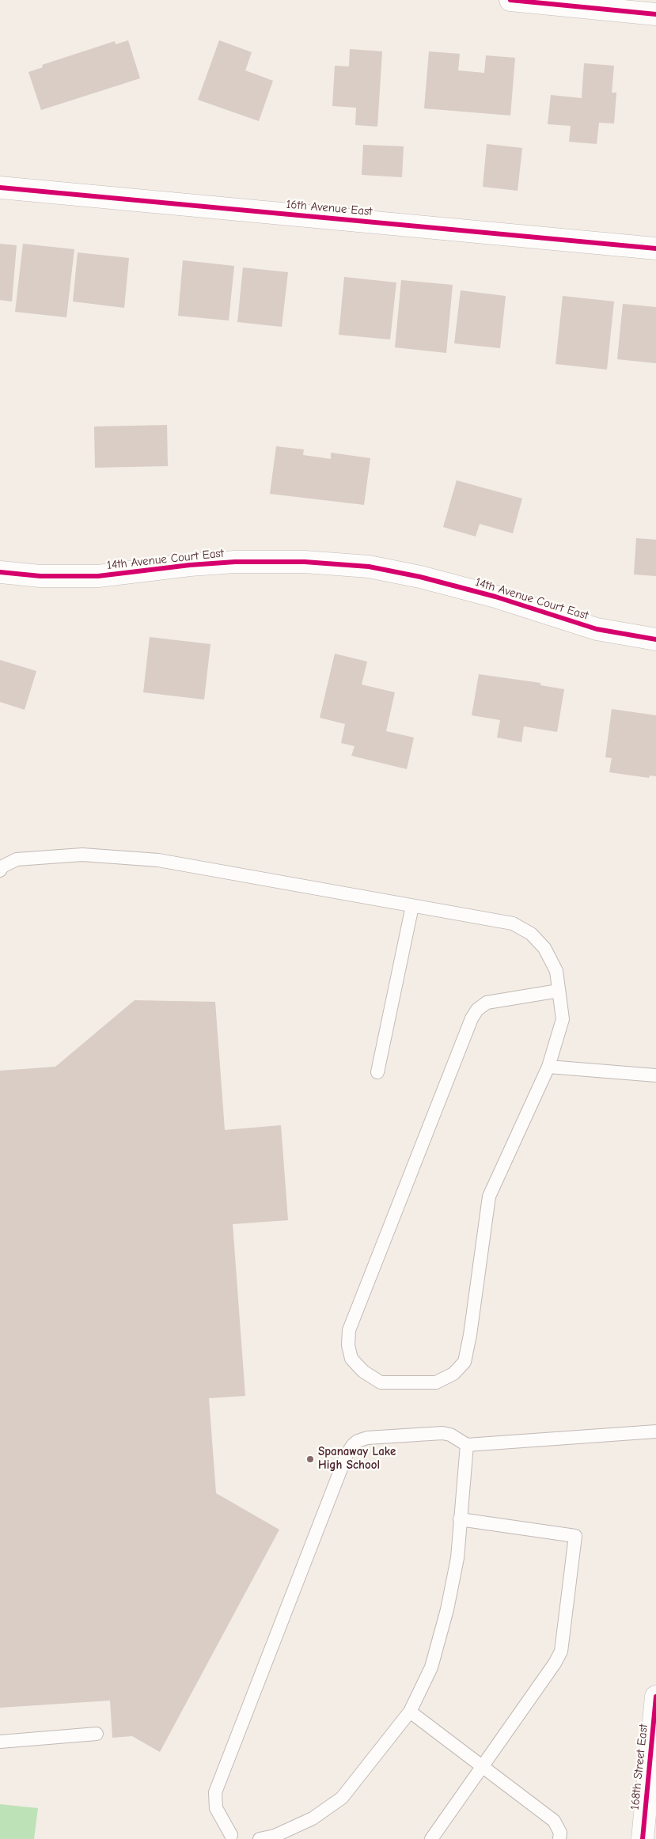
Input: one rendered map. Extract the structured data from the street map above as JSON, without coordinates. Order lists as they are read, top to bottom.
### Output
{
  "streets": {
    "street": ["16th Avenue East", "14th Avenue Court East", "168th Street East"]
  },
  "places": ["Spanaway Lake High School"]
}
